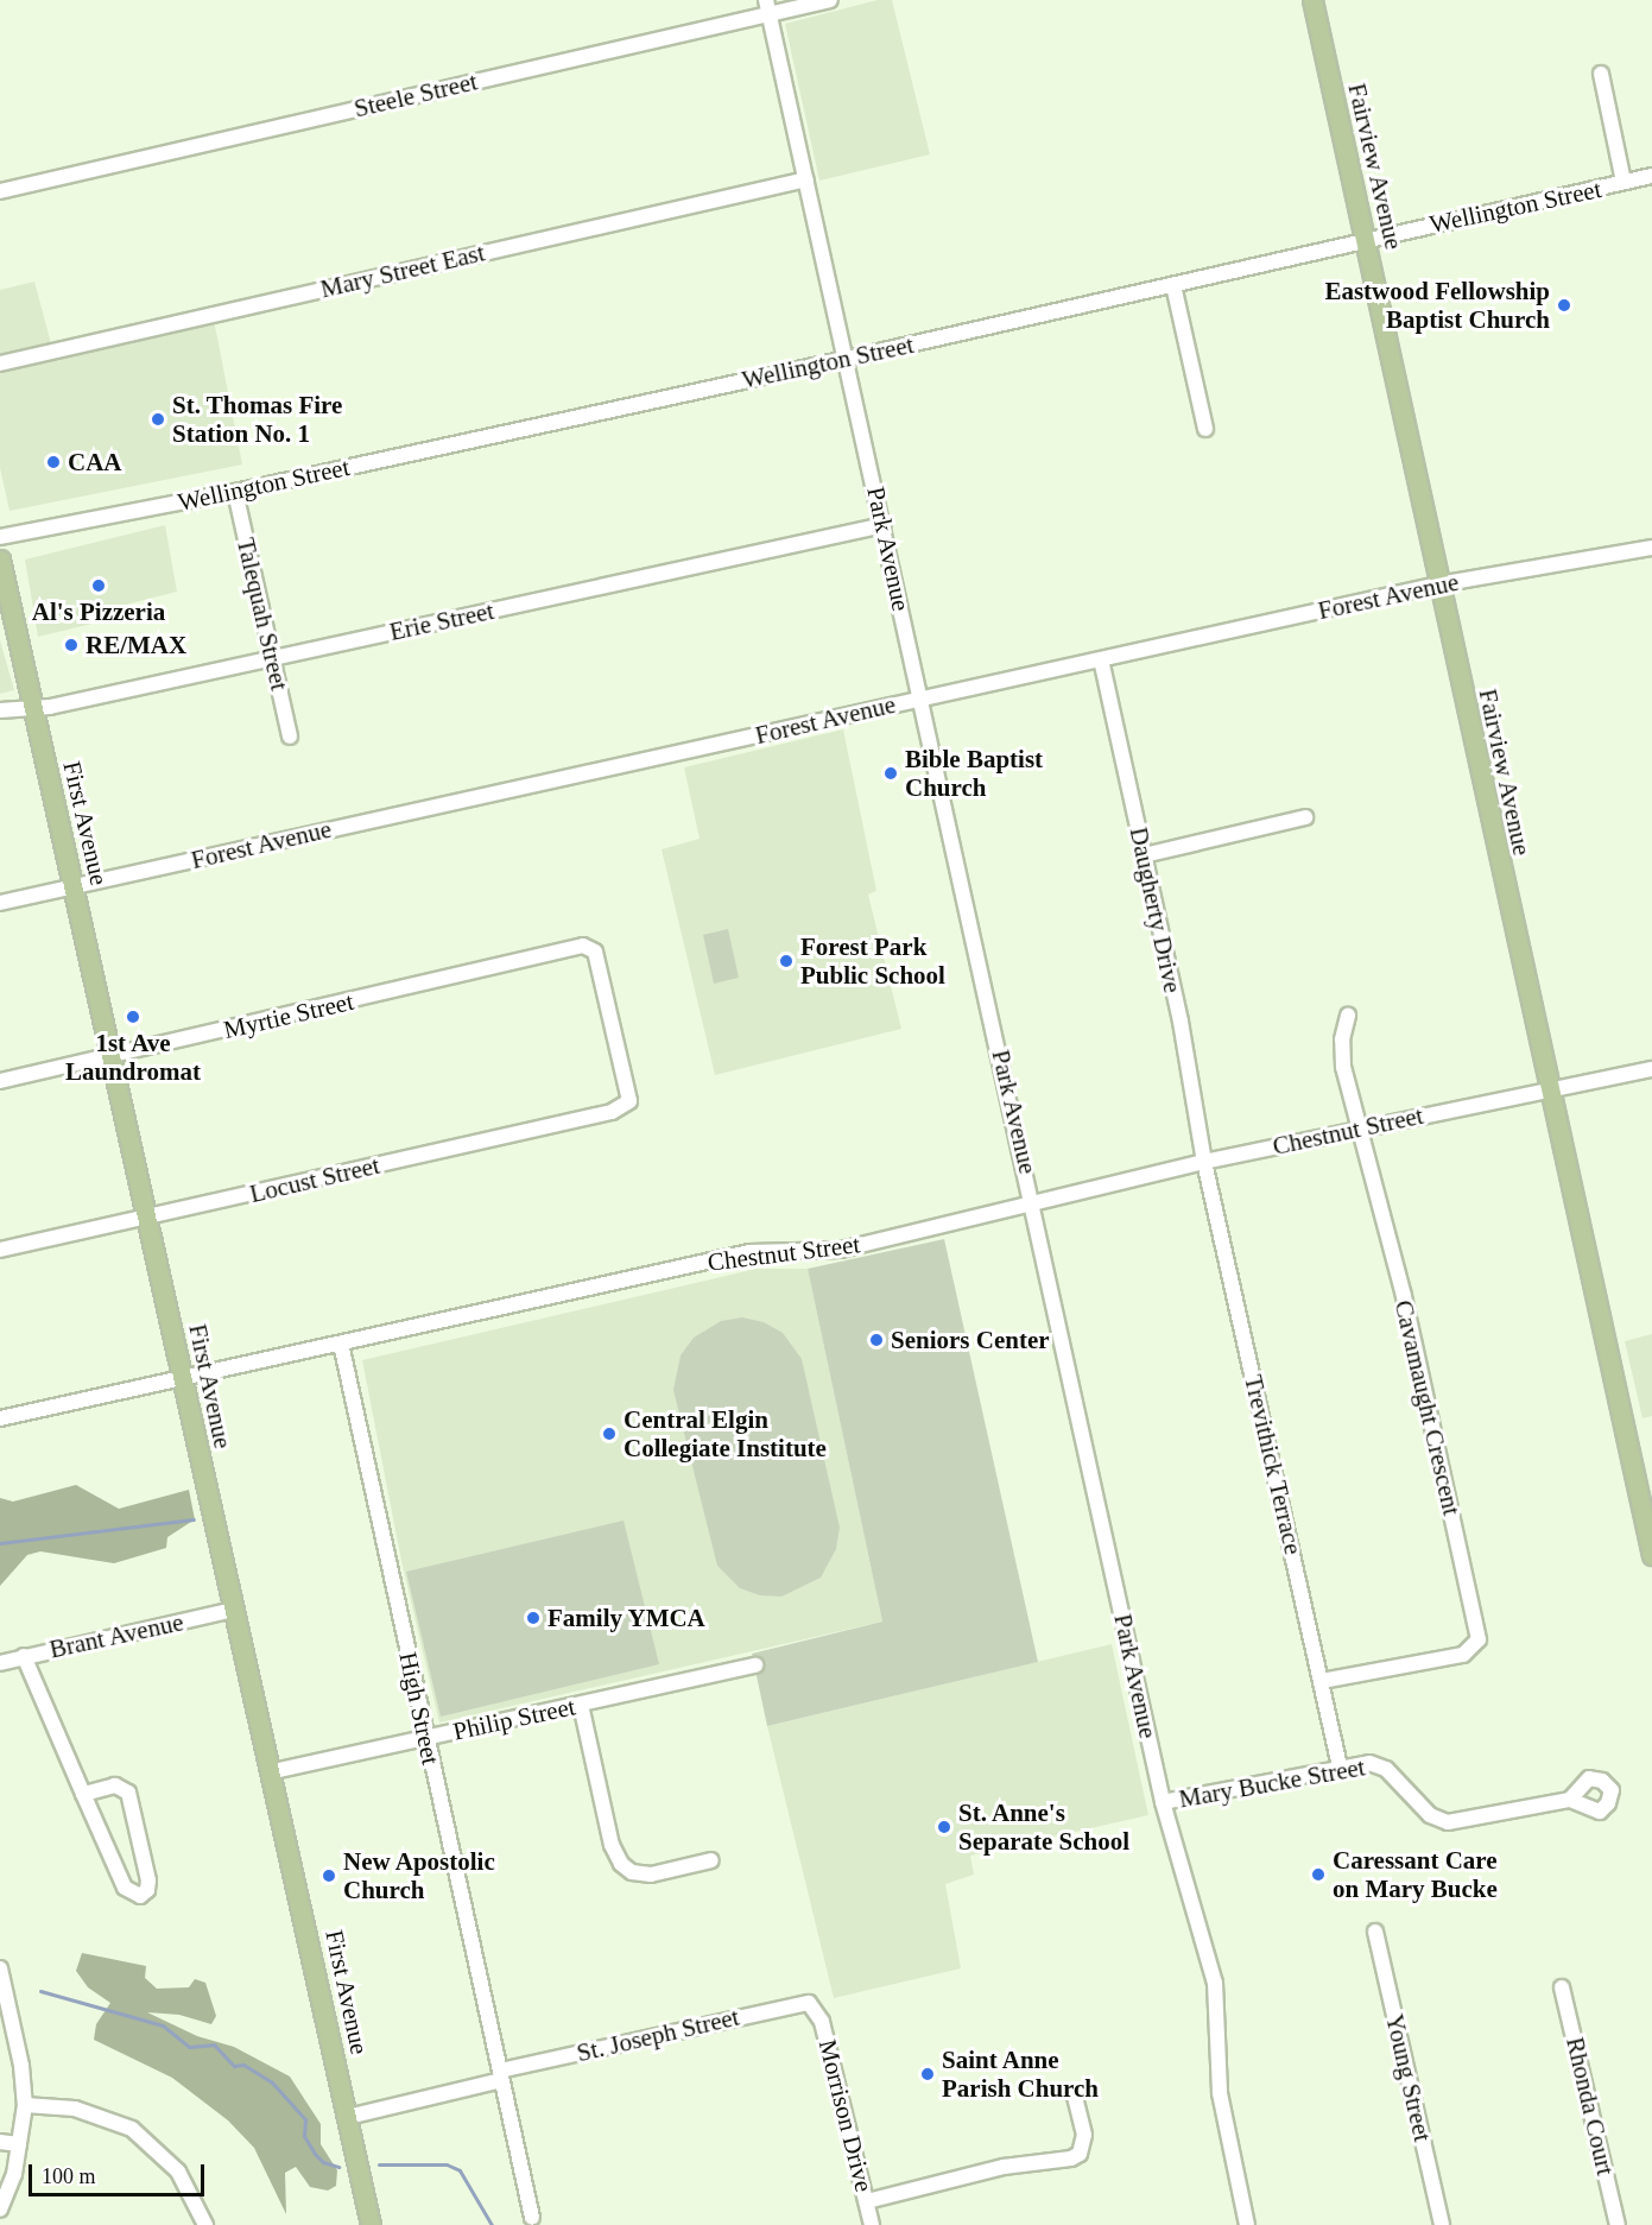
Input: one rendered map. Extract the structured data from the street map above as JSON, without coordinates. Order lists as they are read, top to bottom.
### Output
{
  "streets": {
    "main road": ["Fairview Avenue", "First Avenue"],
    "street": [
      "Steele Street",
      "Wellington Street",
      "Mary Street East",
      "Park Avenue",
      "Forest Avenue",
      "Talequah Street",
      "Erie Street",
      "Daugherty Drive",
      "Myrtie Street",
      "Chestnut Street",
      "Locust Street",
      "Cavamaught Crescent",
      "Trevithick Terrace",
      "Brant Avenue",
      "High Street",
      "Philip Street",
      "Mary Bucke Street",
      "St. Joseph Street",
      "Young Street",
      "Rhonda Court",
      "Morrison Drive"
    ]
  },
  "crossings": [
    ["Steele Street", "Park Avenue"],
    ["Fairview Avenue", "Wellington Street"],
    ["Fairview Avenue", "Forest Avenue"],
    ["Fairview Avenue", "Chestnut Street"],
    ["Wellington Street", "Park Avenue"],
    ["Wellington Street", "Talequah Street"],
    ["Mary Street East", "Park Avenue"],
    ["Park Avenue", "Forest Avenue"],
    ["Park Avenue", "Erie Street"],
    ["Park Avenue", "Chestnut Street"],
    ["Park Avenue", "Mary Bucke Street"],
    ["Forest Avenue", "First Avenue"],
    ["Forest Avenue", "Daugherty Drive"],
    ["Talequah Street", "Erie Street"],
    ["Erie Street", "First Avenue"],
    ["First Avenue", "Myrtie Street"],
    ["First Avenue", "Chestnut Street"],
    ["First Avenue", "Locust Street"],
    ["First Avenue", "Brant Avenue"],
    ["First Avenue", "Philip Street"],
    ["First Avenue", "St. Joseph Street"],
    ["Daugherty Drive", "Chestnut Street"],
    ["Daugherty Drive", "Trevithick Terrace"],
    ["Myrtie Street", "Locust Street"],
    ["Chestnut Street", "Cavamaught Crescent"],
    ["Chestnut Street", "Trevithick Terrace"],
    ["Chestnut Street", "High Street"],
    ["Cavamaught Crescent", "Trevithick Terrace"],
    ["Trevithick Terrace", "Mary Bucke Street"],
    ["High Street", "Philip Street"],
    ["High Street", "St. Joseph Street"],
    ["St. Joseph Street", "Morrison Drive"]
  ],
  "places": [
    "Eastwood Fellowship Baptist Church",
    "St. Thomas Fire Station No. 1",
    "CAA",
    "Al's Pizzeria",
    "RE/MAX",
    "Bible Baptist Church",
    "Forest Park Public School",
    "1st Ave Laundromat",
    "Seniors Center",
    "Central Elgin Collegiate Institute",
    "Family YMCA",
    "St. Anne's Separate School",
    "Caressant Care on Mary Bucke",
    "New Apostolic Church",
    "Saint Anne Parish Church"
  ],
  "scale_bar": "100 m"
}
